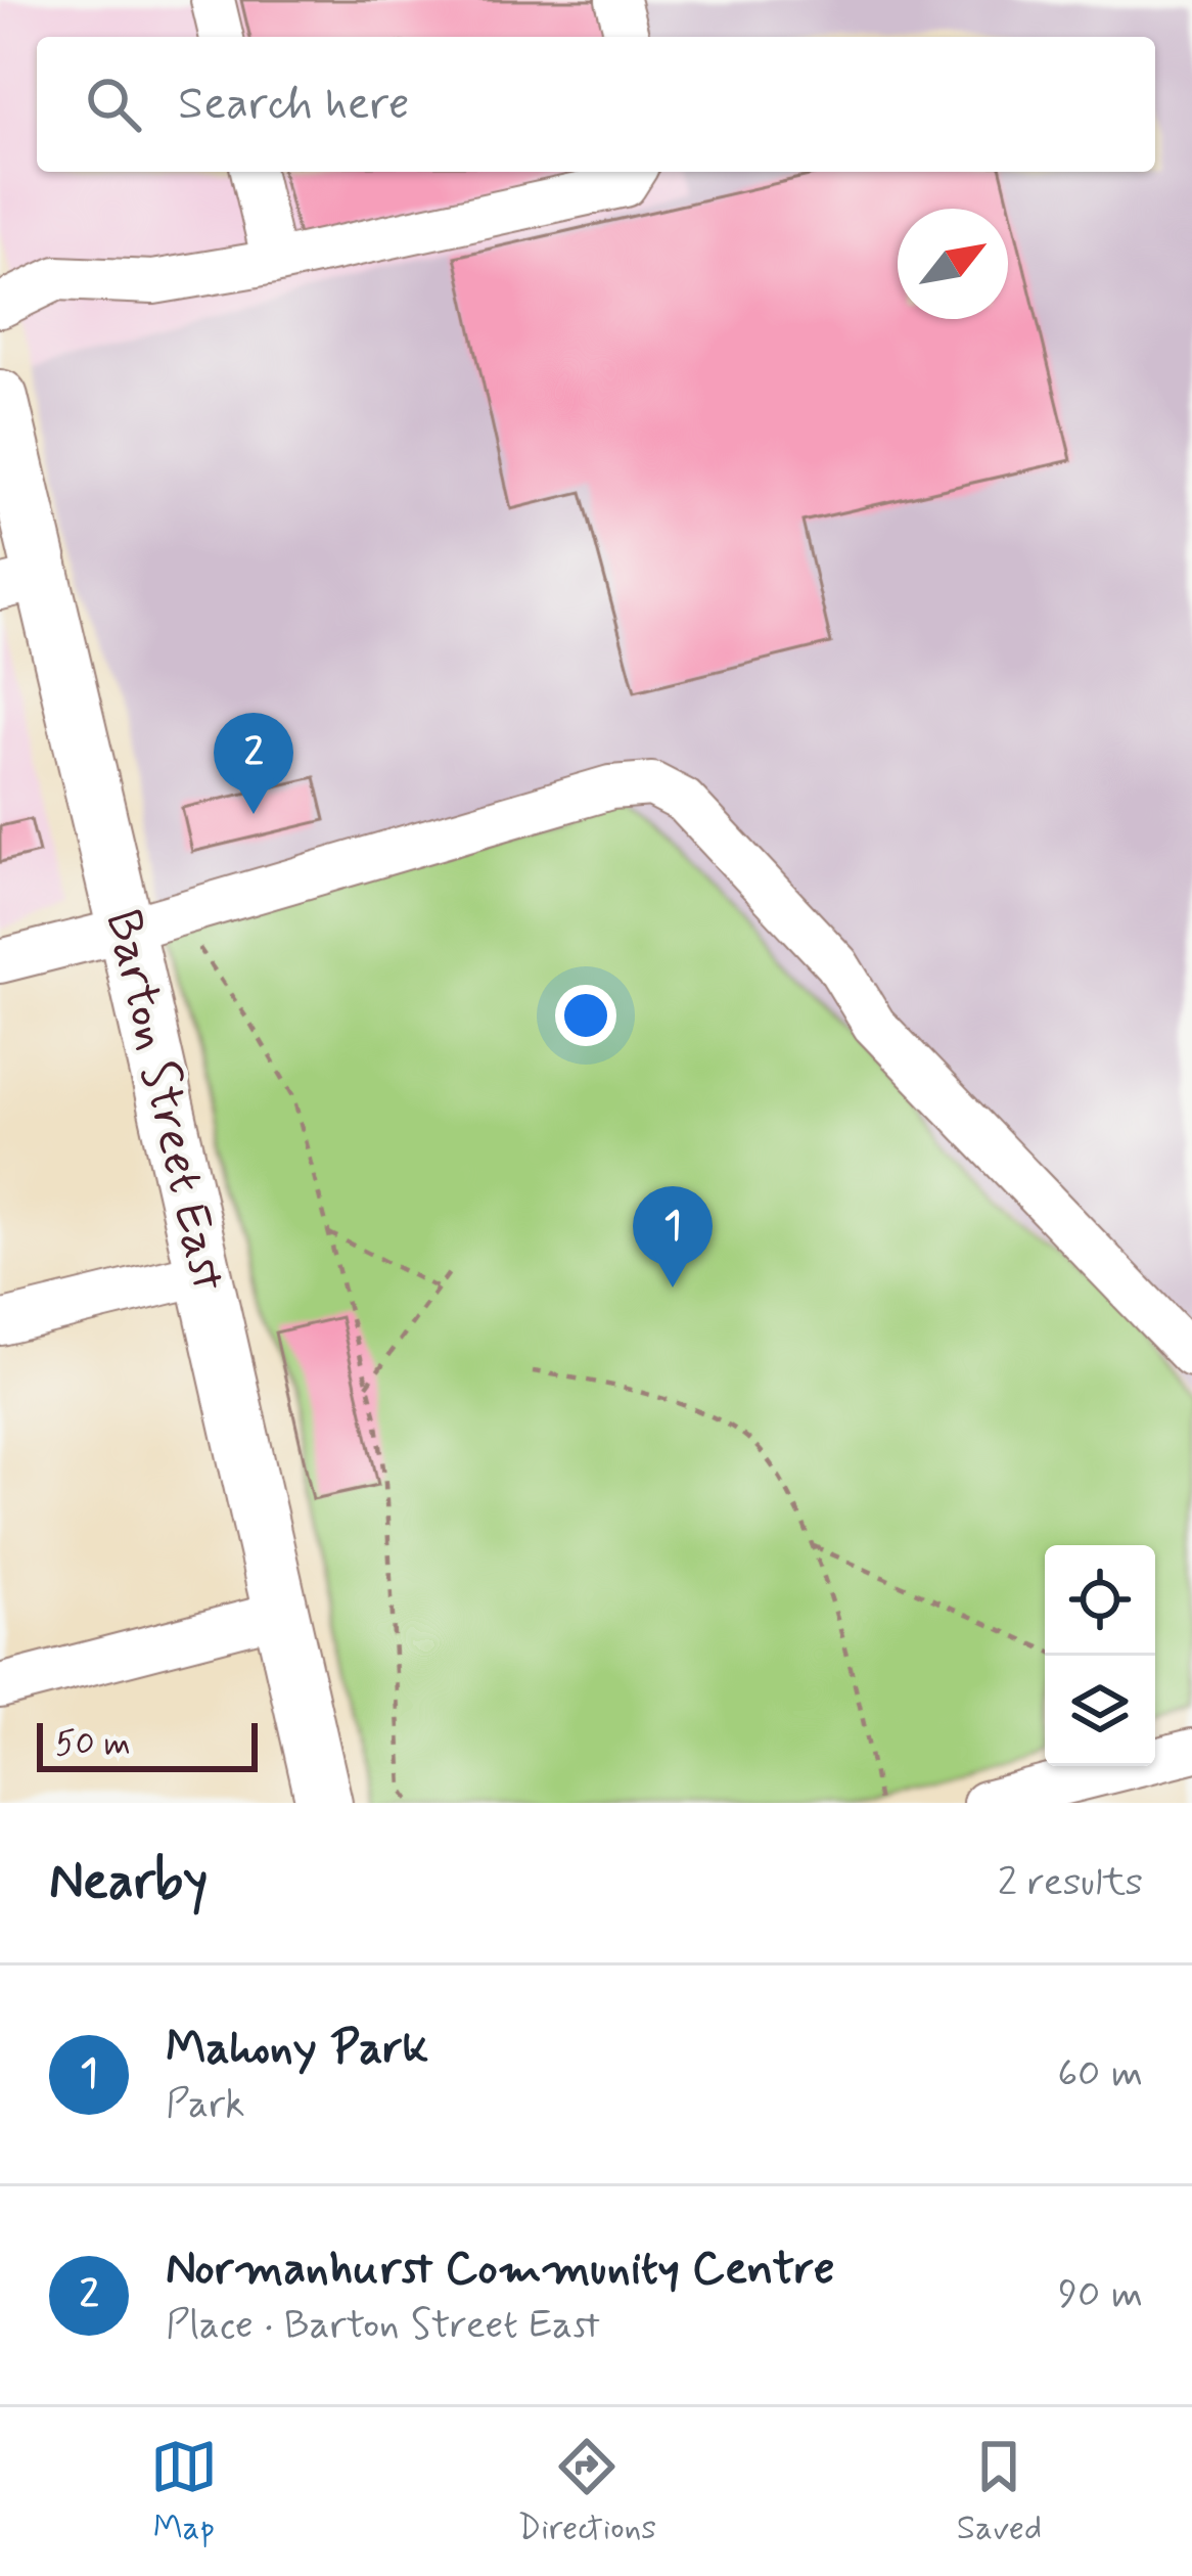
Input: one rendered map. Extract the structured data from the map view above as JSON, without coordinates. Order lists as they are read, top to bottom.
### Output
{
  "streets": {
    "main road": ["Barton Street East"]
  },
  "scale_bar": "50 m",
  "north": "top right",
  "page": {
    "search": "Search here",
    "pins": ["2", "1"],
    "scale": "50 m",
    "heading": ["Nearby", "2 results"],
    "list": [
      {
        "mark": "1",
        "name": "Mahony Park",
        "note": "Park",
        "value": "60 m"
      },
      {
        "mark": "2",
        "name": "Normanhurst Community Centre",
        "note": "Place · Barton Street East",
        "value": "90 m"
      }
    ],
    "nav": ["Map", "Directions", "Saved"]
  }
}
